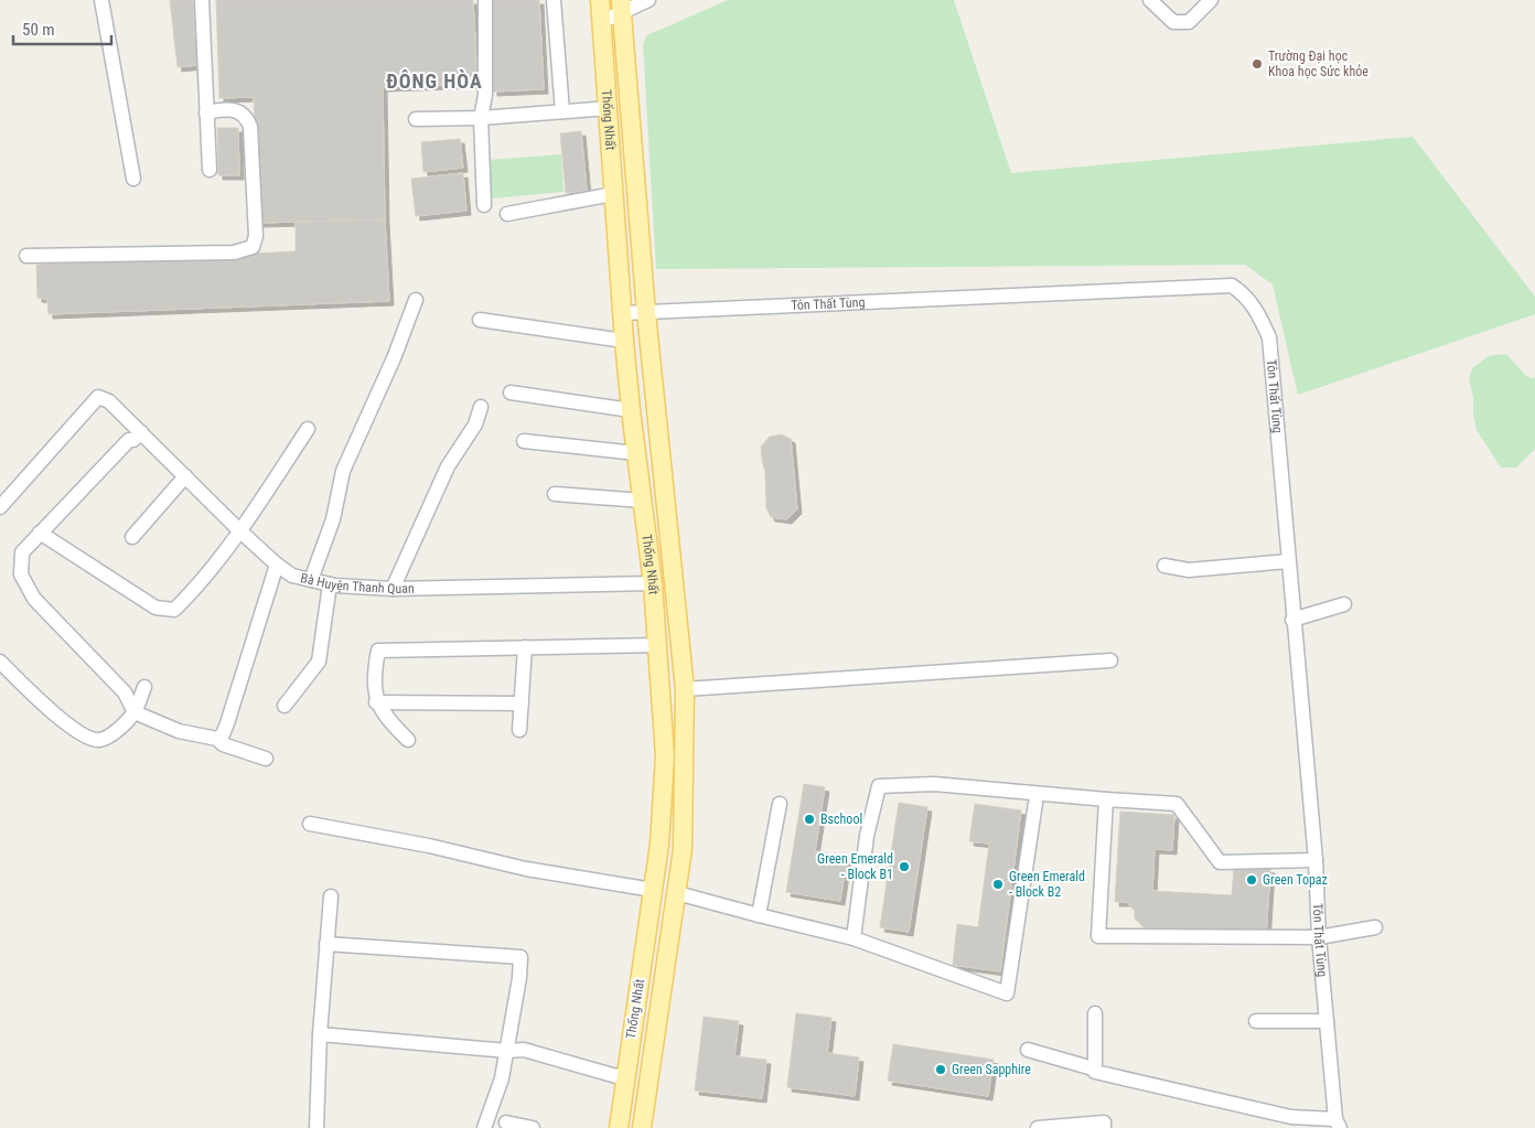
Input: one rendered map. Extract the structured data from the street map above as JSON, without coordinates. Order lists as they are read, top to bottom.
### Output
{
  "streets": {
    "main road": ["Thống Nhất"],
    "street": ["Tôn Thất Tùng", "Bà Huyện Thanh Quan"]
  },
  "crossings": [
    ["Thống Nhất", "Tôn Thất Tùng"],
    ["Thống Nhất", "Bà Huyện Thanh Quan"]
  ],
  "districts": ["ĐÔNG HÒA"],
  "places": [
    "Trường Đại học Khoa học Sức khỏe",
    "Bschool",
    "Green Emerald - Block B1",
    "Green Topaz",
    "Green Emerald - Block B2",
    "Green Sapphire"
  ],
  "scale_bar": "50 m"
}
